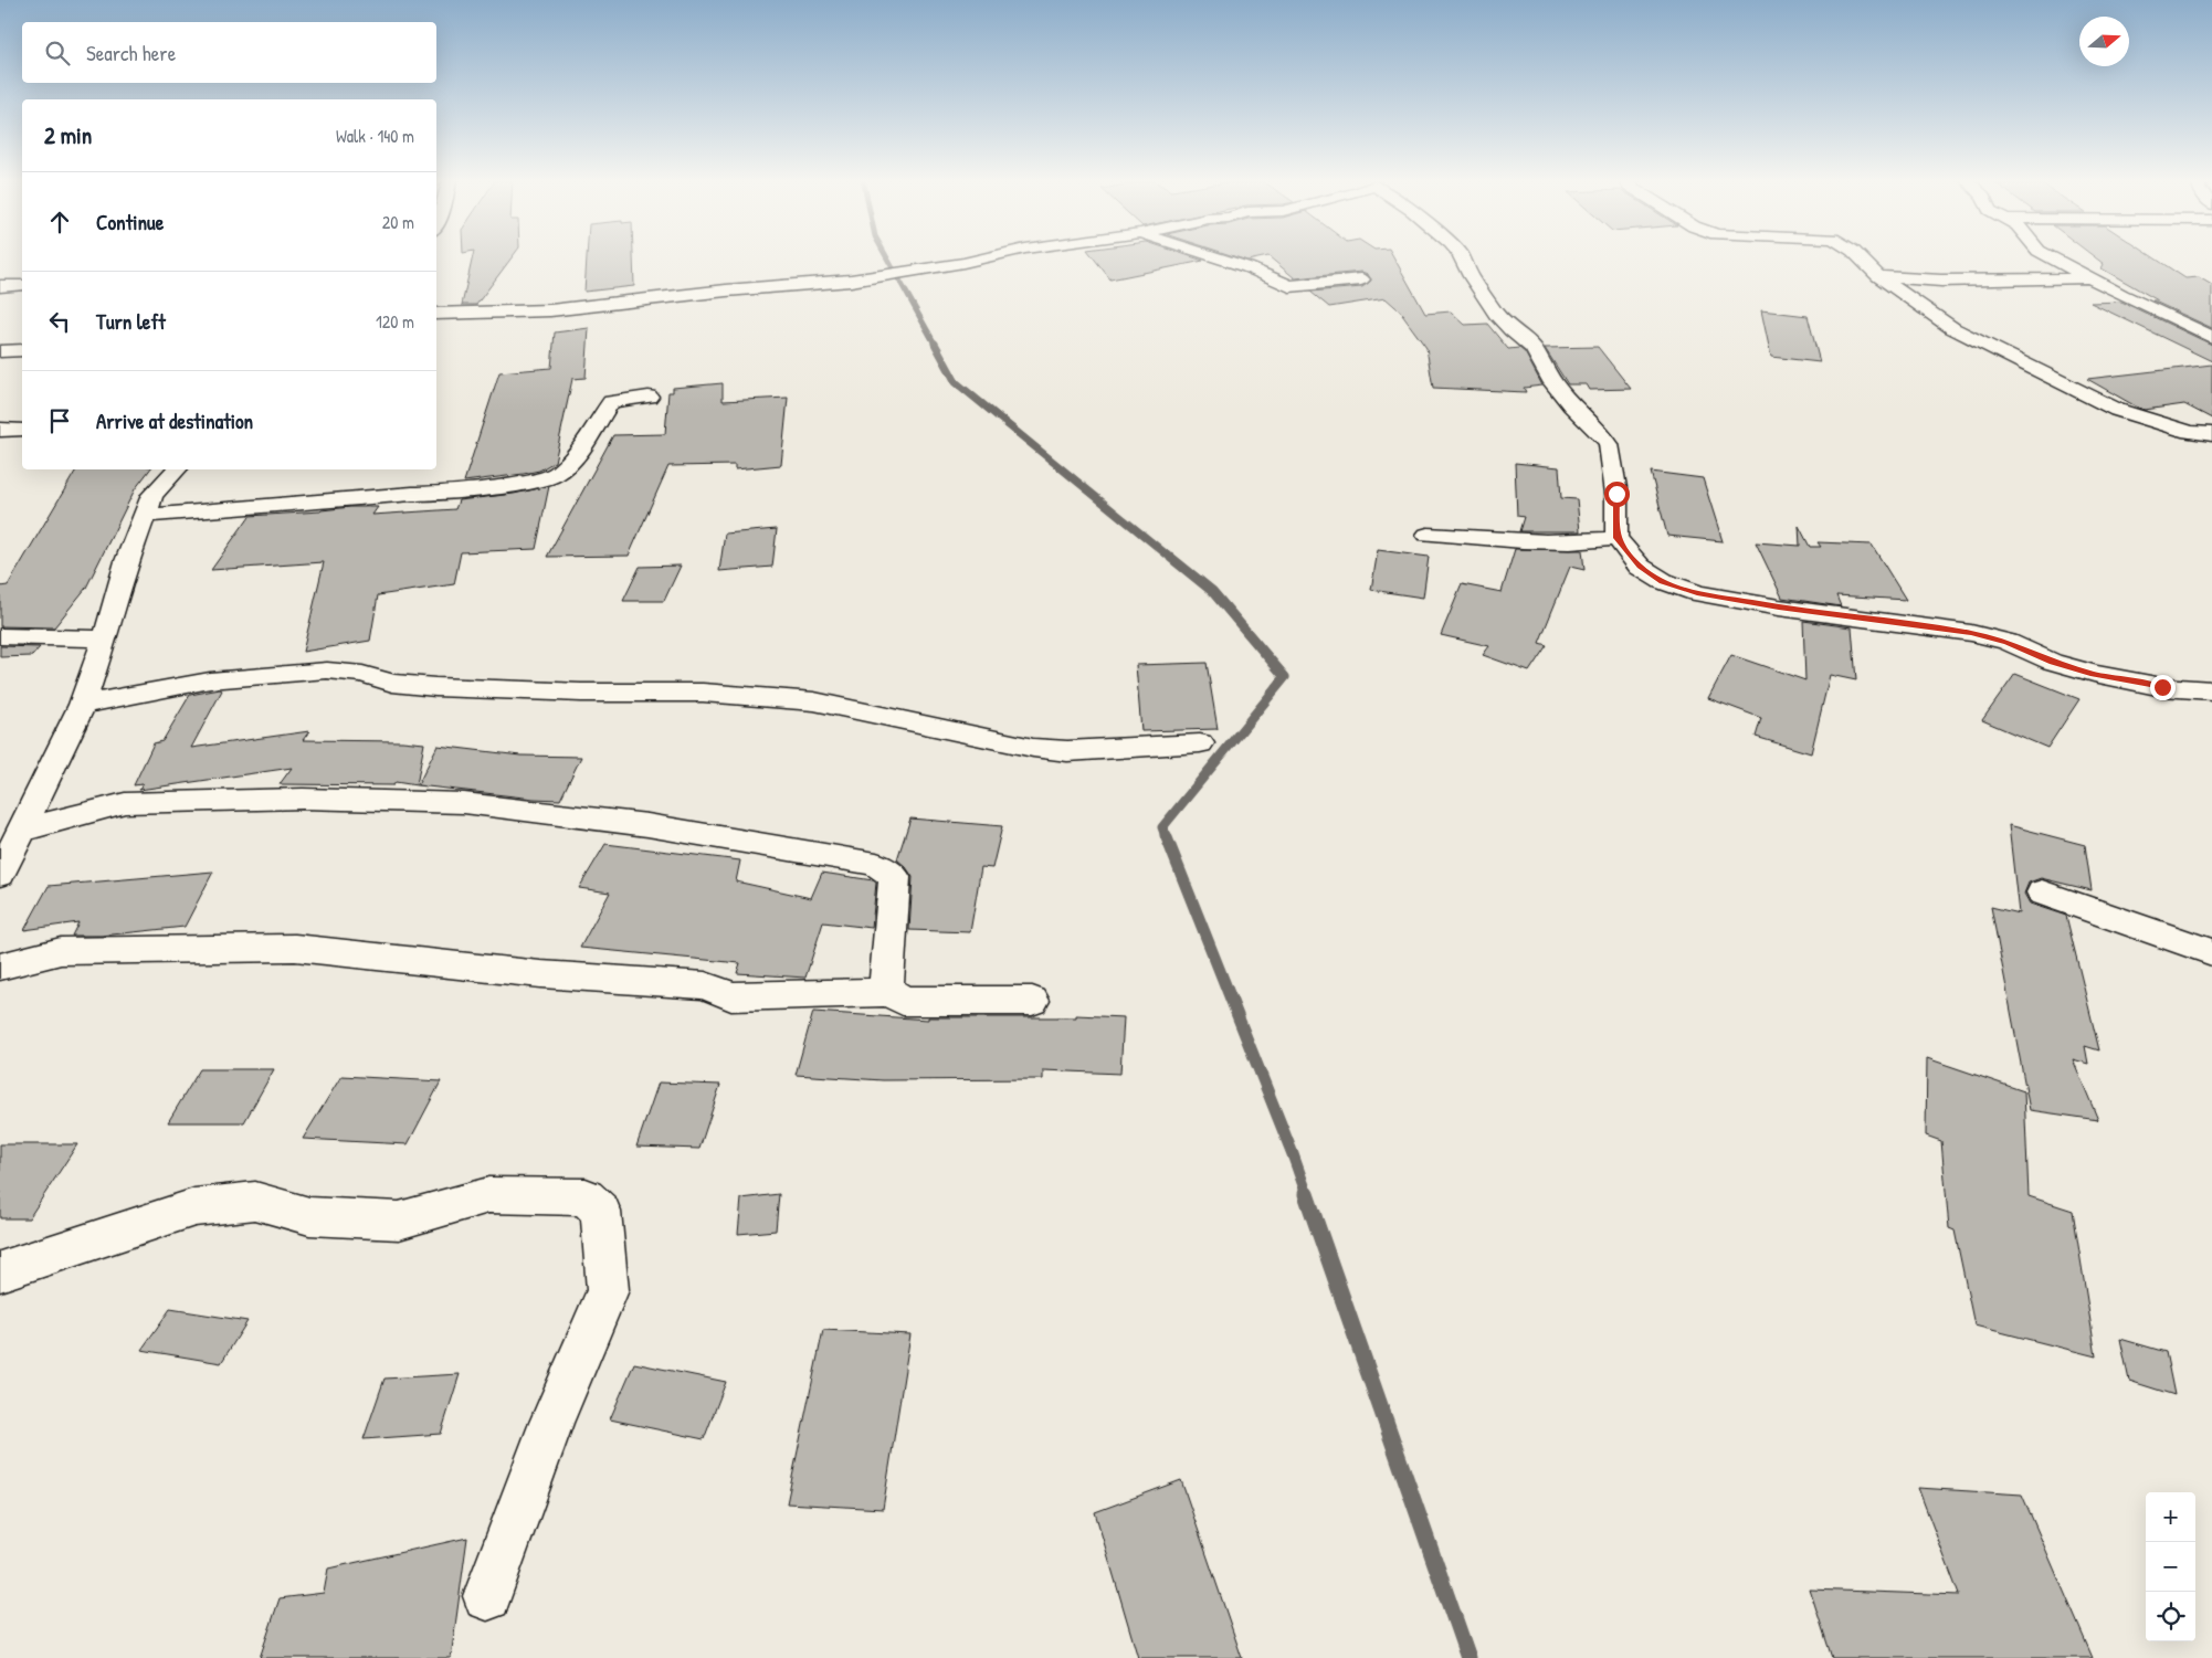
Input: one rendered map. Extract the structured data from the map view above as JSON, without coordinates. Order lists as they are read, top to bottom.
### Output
{
  "north": "right",
  "page": {
    "search": "Search here",
    "heading": ["2 min", "Walk · 140 m"],
    "list": [
      ["Continue", "20 m"],
      ["Turn left", "120 m"],
      "Arrive at destination"
    ],
    "map_buttons": ["+", "−"]
  }
}
